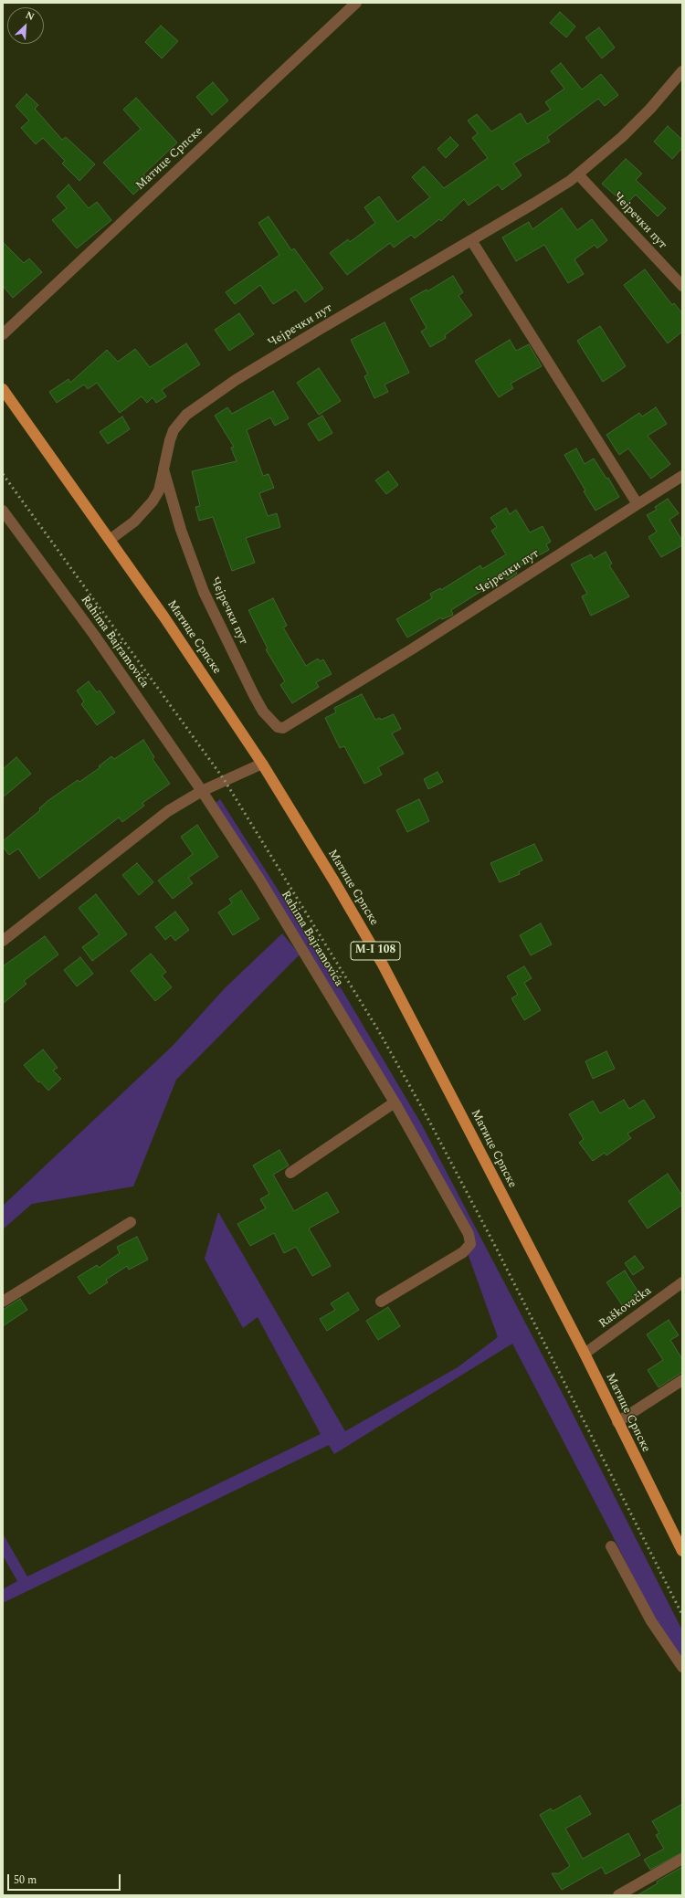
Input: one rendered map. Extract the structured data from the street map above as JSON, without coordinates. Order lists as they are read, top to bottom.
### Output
{
  "streets": {
    "main road": ["Матице Српске", "M-I 108"],
    "street": ["Чејречки пут", "Rahima Bajramovića", "Raškovačka"]
  },
  "crossings": [
    ["Матице Српске", "Raškovačka"]
  ],
  "scale_bar": "50 m",
  "north": "top right"
}
